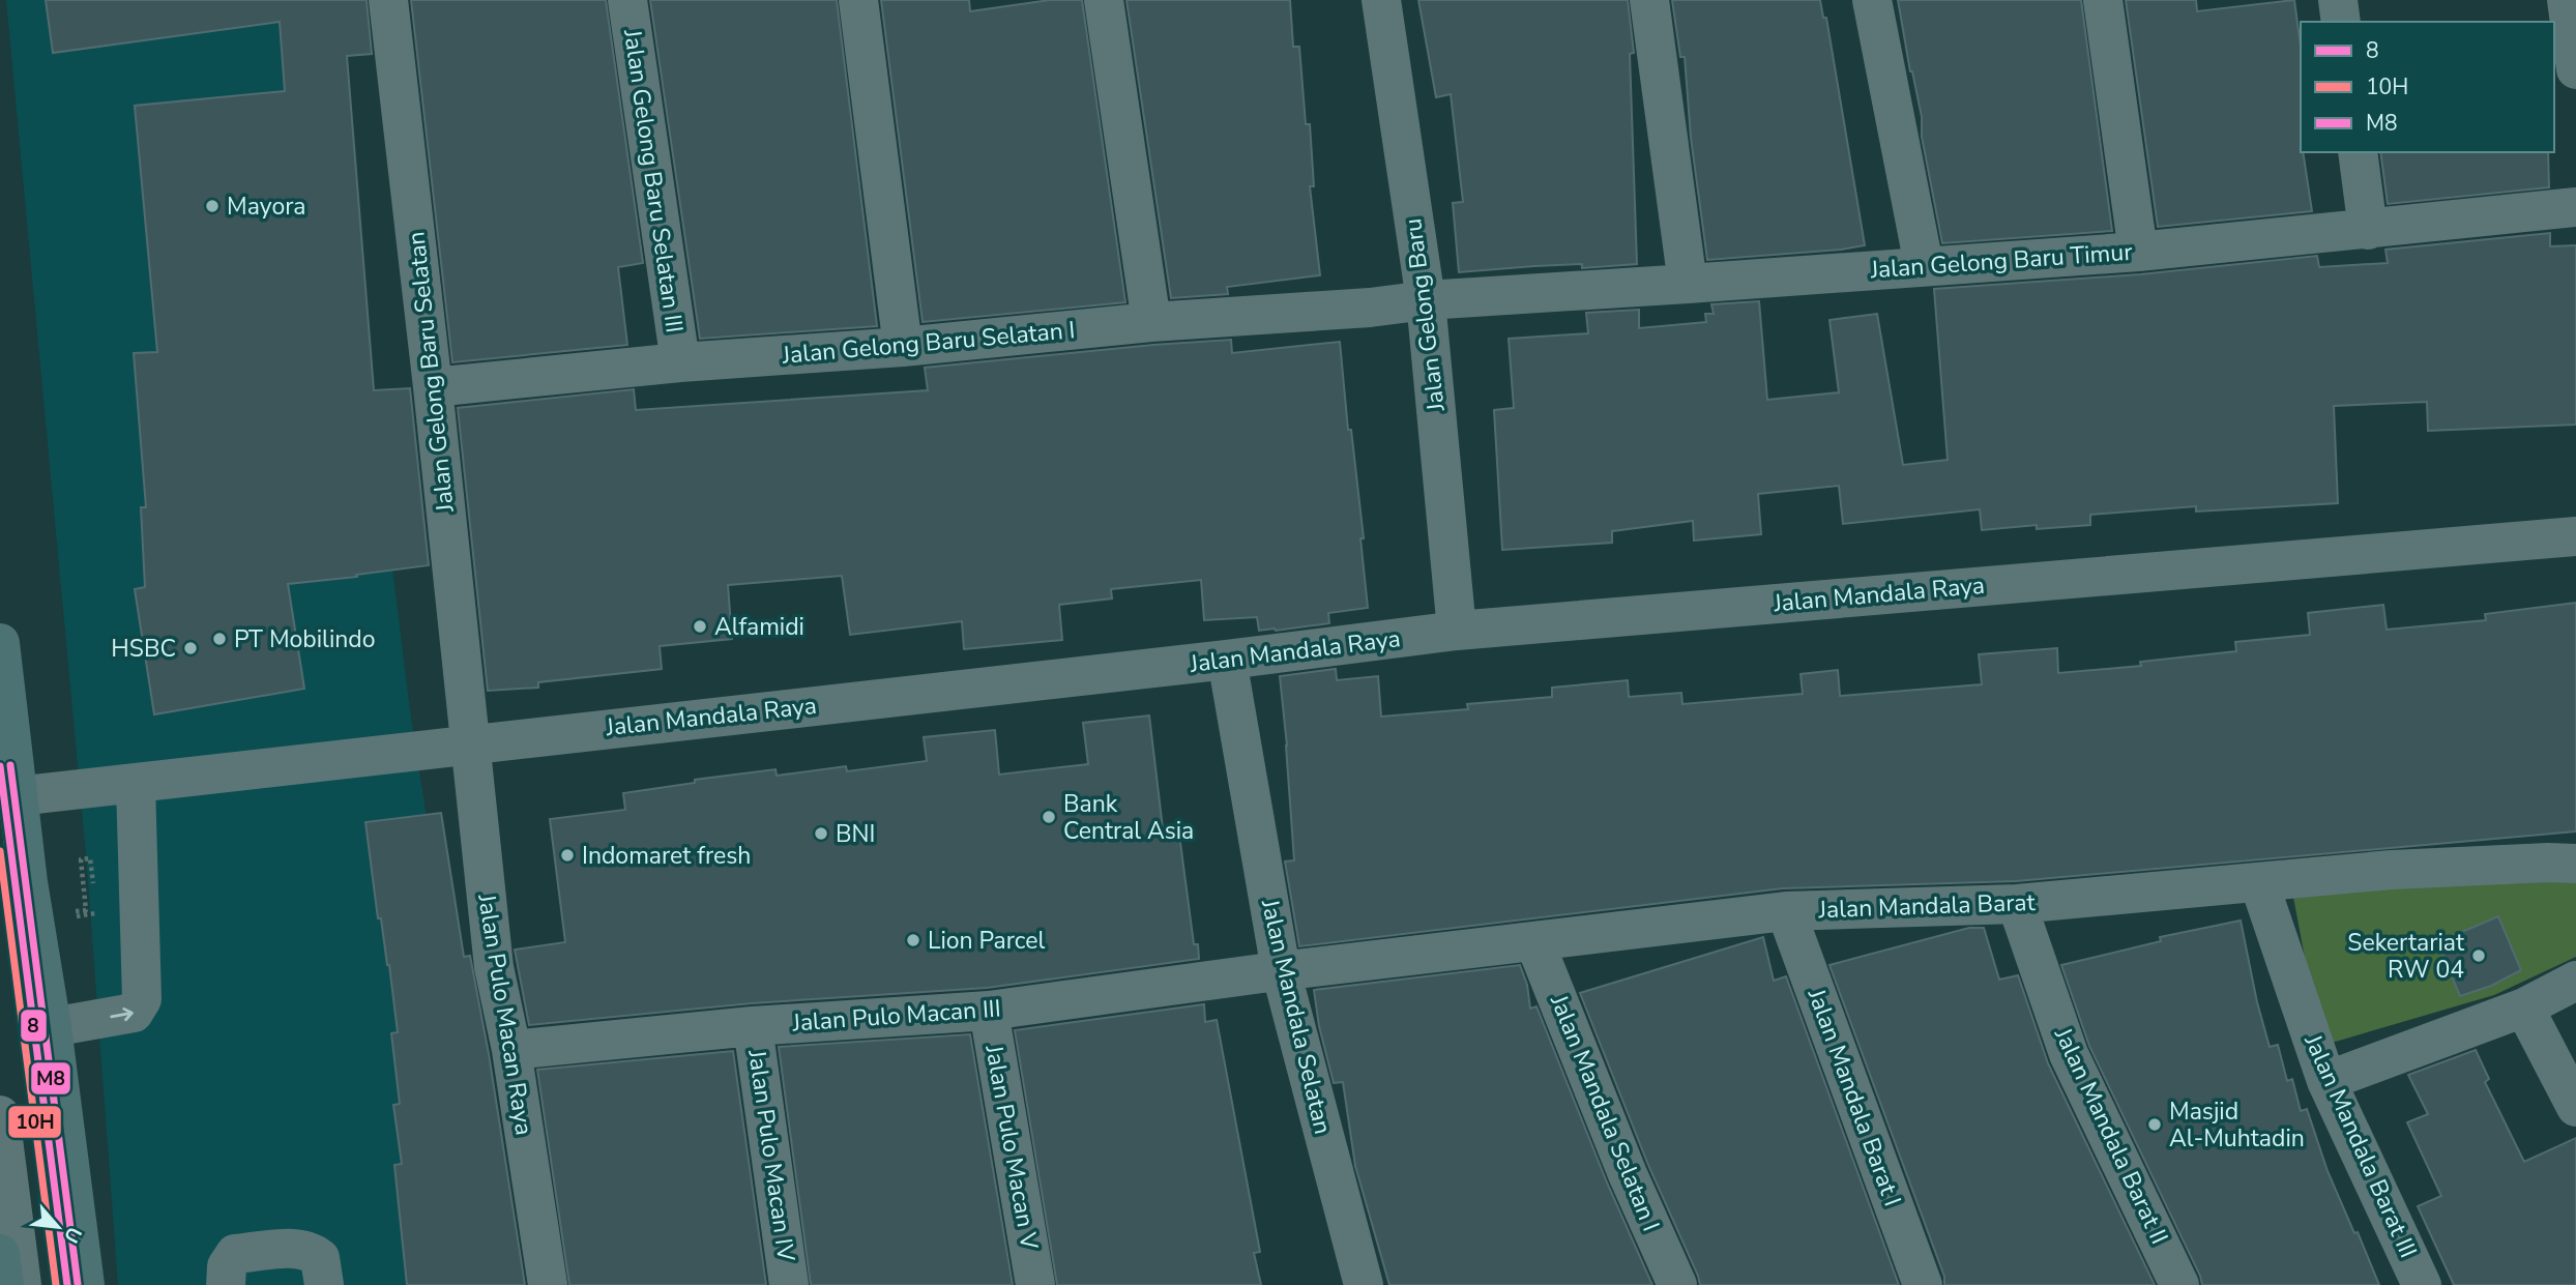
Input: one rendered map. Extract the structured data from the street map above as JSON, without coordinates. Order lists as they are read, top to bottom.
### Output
{
  "streets": {
    "street": [
      "Jalan Gelong Baru Selatan III",
      "Jalan Gelong Baru Timur",
      "Jalan Gelong Baru",
      "Jalan Gelong Baru Selatan I",
      "Jalan Gelong Baru Selatan",
      "Jalan Mandala Raya",
      "Jalan Mandala Barat",
      "Jalan Pulo Macan Raya",
      "Jalan Pulo Macan III",
      "Jalan Mandala Selatan",
      "Jalan Mandala Barat I",
      "Jalan Mandala Selatan I",
      "Jalan Mandala Barat II",
      "Jalan Mandala Barat III",
      "Jalan Pulo Macan V",
      "Jalan Pulo Macan IV"
    ]
  },
  "crossings": [
    ["Jalan Gelong Baru Selatan III", "Jalan Gelong Baru Selatan I"],
    ["Jalan Gelong Baru Timur", "Jalan Gelong Baru"],
    ["Jalan Gelong Baru Timur", "Jalan Gelong Baru Selatan I"],
    ["Jalan Gelong Baru", "Jalan Gelong Baru Selatan I"],
    ["Jalan Gelong Baru", "Jalan Mandala Raya"],
    ["Jalan Gelong Baru Selatan I", "Jalan Gelong Baru Selatan"],
    ["Jalan Gelong Baru Selatan", "Jalan Mandala Raya"],
    ["Jalan Gelong Baru Selatan", "Jalan Pulo Macan Raya"],
    ["Jalan Mandala Raya", "Jalan Pulo Macan Raya"],
    ["Jalan Mandala Raya", "Jalan Mandala Selatan"],
    ["Jalan Mandala Barat", "Jalan Pulo Macan III"],
    ["Jalan Mandala Barat", "Jalan Mandala Selatan"],
    ["Jalan Mandala Barat", "Jalan Mandala Barat I"],
    ["Jalan Mandala Barat", "Jalan Mandala Selatan I"],
    ["Jalan Mandala Barat", "Jalan Mandala Barat II"],
    ["Jalan Mandala Barat", "Jalan Mandala Barat III"],
    ["Jalan Pulo Macan Raya", "Jalan Pulo Macan III"],
    ["Jalan Pulo Macan III", "Jalan Mandala Selatan"],
    ["Jalan Pulo Macan III", "Jalan Pulo Macan V"],
    ["Jalan Pulo Macan III", "Jalan Pulo Macan IV"]
  ],
  "places": [
    "Mayora",
    "Alfamidi",
    "PT Mobilindo",
    "HSBC",
    "Bank Central Asia",
    "BNI",
    "Indomaret fresh",
    "Lion Parcel",
    "Sekertariat RW 04",
    "Masjid Al-Muhtadin"
  ],
  "lines": ["transit line M8", "transit line 8", "transit line 10H"],
  "legend": ["8", "10H", "M8"],
  "north": "bottom right"
}
